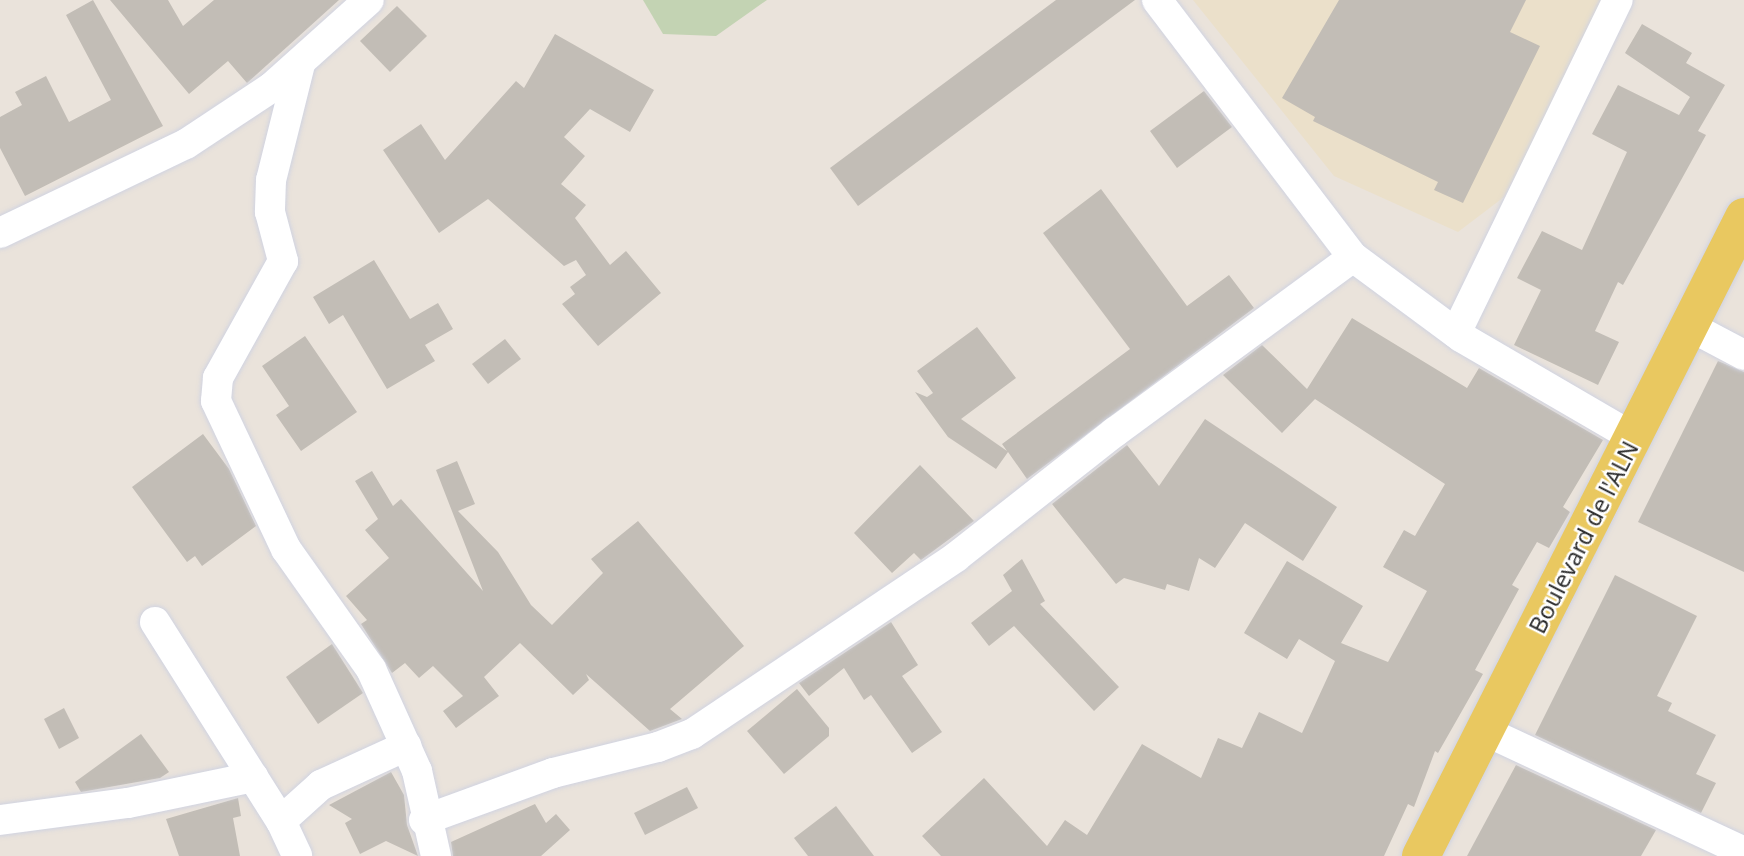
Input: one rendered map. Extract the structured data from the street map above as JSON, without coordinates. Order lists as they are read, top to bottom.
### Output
{
  "streets": {
    "main road": ["Boulevard de l'ALN"]
  }
}
